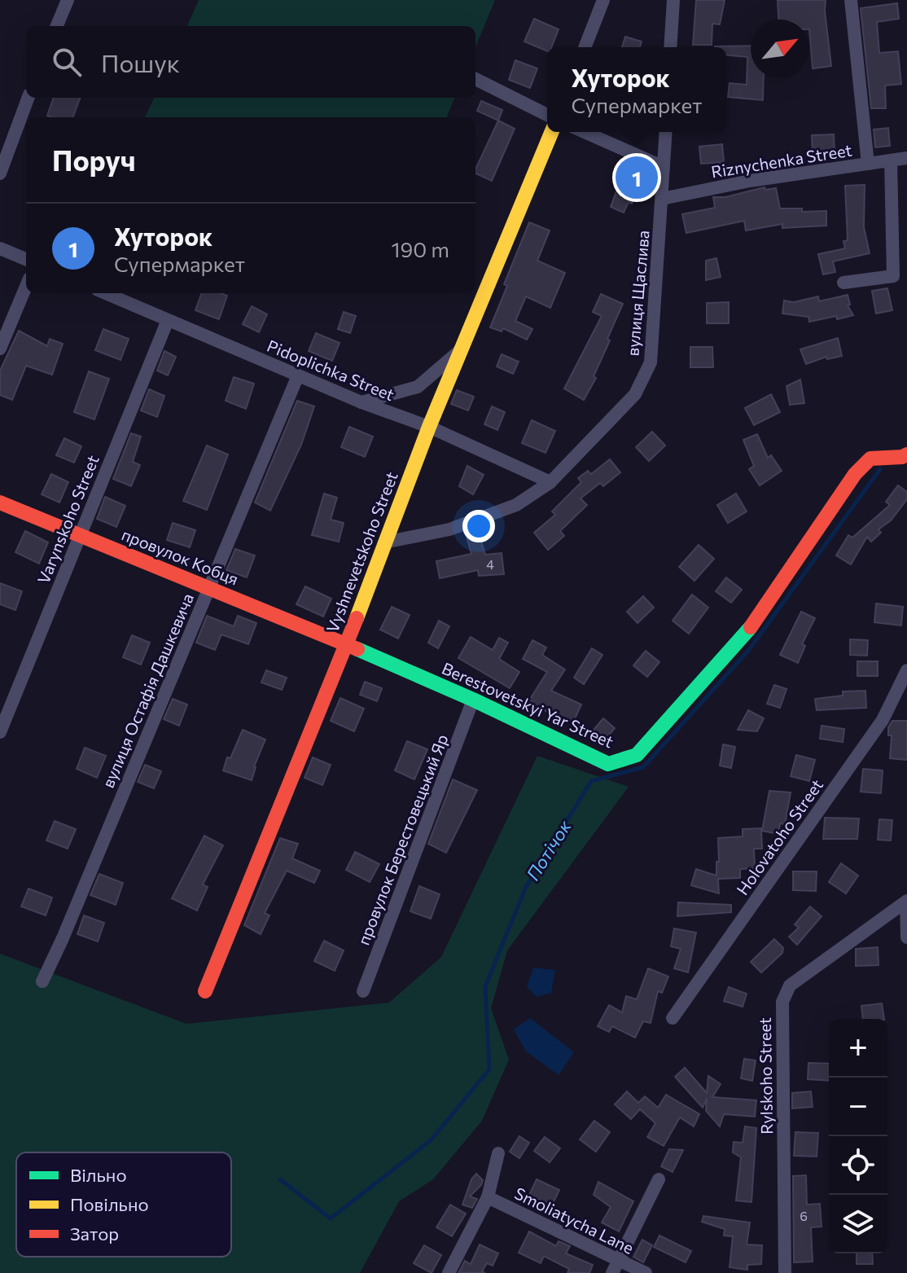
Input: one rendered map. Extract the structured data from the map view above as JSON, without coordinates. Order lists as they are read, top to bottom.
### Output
{
  "streets": {
    "street": [
      "Riznychenka Street",
      "вулиця Щаслива",
      "Pidoplichka Street",
      "Varynskoho Street",
      "Vyshnevetskoho Street",
      "провулок Кобця",
      "вулиця Остафія Дашкевича",
      "Berestovetskyi Yar Street",
      "Holovatoho Street",
      "провулок Берестовецький Яр",
      "Rylskoho Street",
      "Smoliatycha Lane"
    ]
  },
  "crossings": [
    ["Riznychenka Street", "вулиця Щаслива"],
    ["вулиця Щаслива", "Pidoplichka Street"],
    ["вулиця Щаслива", "Vyshnevetskoho Street"],
    ["Pidoplichka Street", "Varynskoho Street"],
    ["Pidoplichka Street", "Vyshnevetskoho Street"],
    ["Pidoplichka Street", "вулиця Остафія Дашкевича"],
    ["Varynskoho Street", "провулок Кобця"],
    ["Vyshnevetskoho Street", "провулок Кобця"],
    ["Vyshnevetskoho Street", "Berestovetskyi Yar Street"],
    ["провулок Кобця", "вулиця Остафія Дашкевича"],
    ["провулок Кобця", "Berestovetskyi Yar Street"],
    ["Berestovetskyi Yar Street", "провулок Берестовецький Яр"]
  ],
  "water": ["Потічок"],
  "house_numbers": ["4", "6"],
  "legend": ["Вільно", "Повільно", "Затор"],
  "north": "top right",
  "page": {
    "search": "Пошук",
    "popup": ["Хуторок", "Супермаркет"],
    "heading": "Поруч",
    "pins": "1",
    "list": [
      {
        "mark": "1",
        "name": "Хуторок",
        "note": "Супермаркет",
        "value": "190 m"
      }
    ],
    "map_buttons": ["+", "−"]
  }
}
